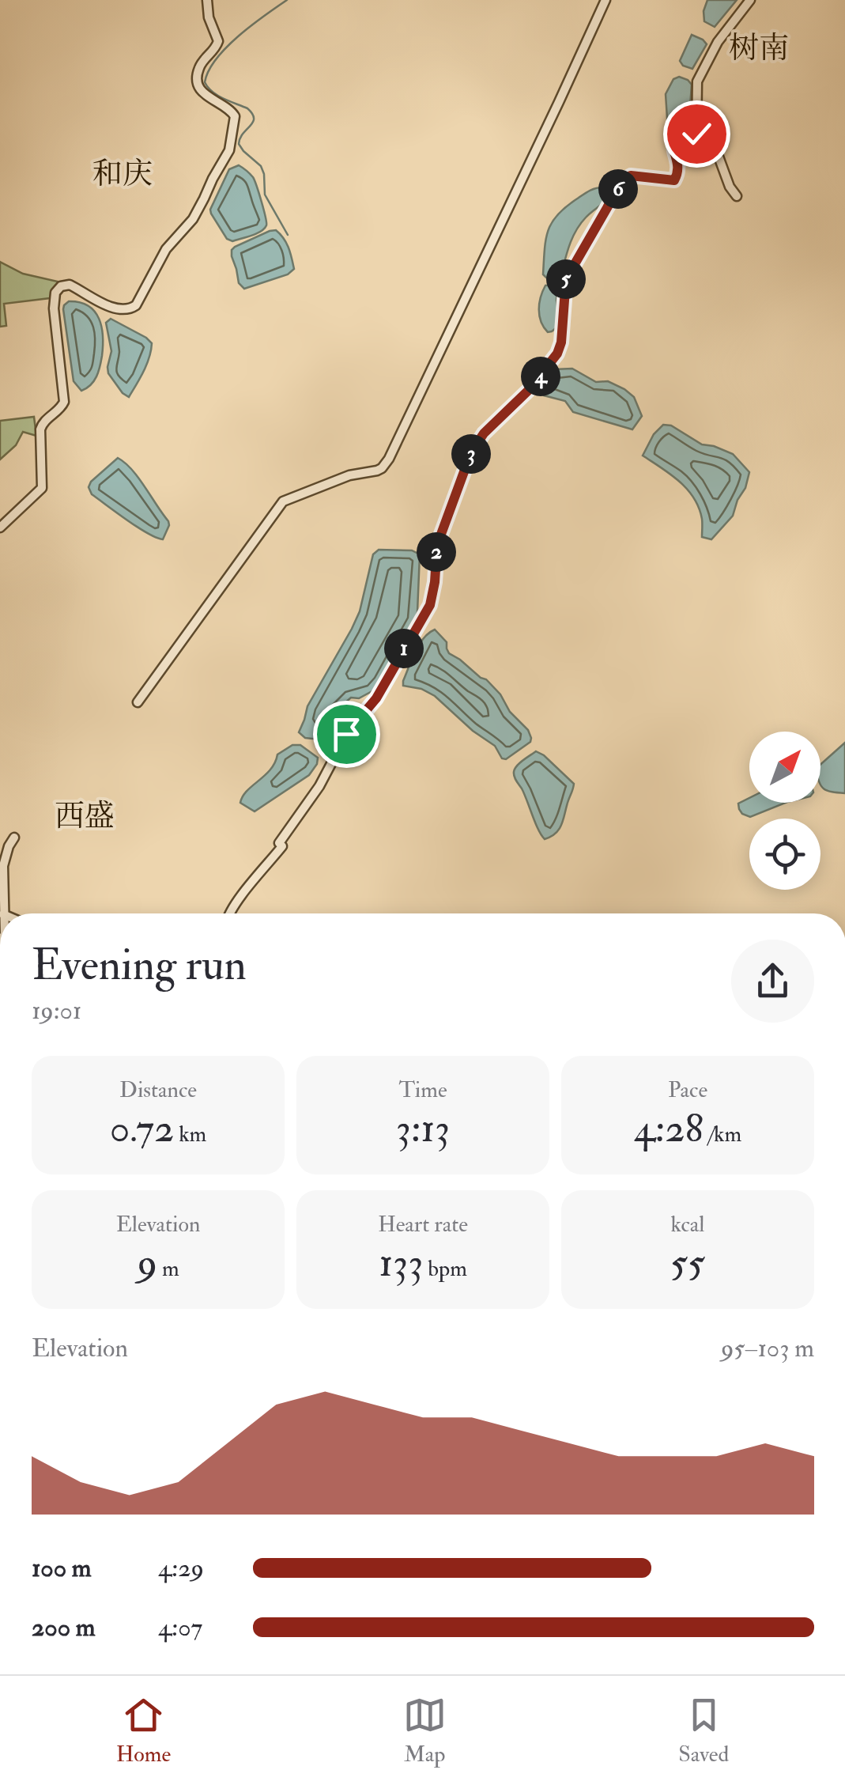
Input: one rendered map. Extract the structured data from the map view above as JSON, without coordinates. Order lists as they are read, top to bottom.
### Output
{
  "districts": ["树南", "和庆", "西盛"],
  "north": "top right",
  "page": {
    "pins": [
      "6",
      "5",
      "4",
      "3",
      "2",
      "1"
    ],
    "heading": ["Evening run", "19:01"],
    "stats": [
      ["Distance", "0.72 km"],
      ["Time", "3:13"],
      ["Pace", "4:28 /km"],
      ["Elevation", "9 m"],
      ["Heart rate", "133 bpm"],
      ["kcal", "55"]
    ],
    "chart": ["Elevation", "95–103 m"],
    "list": [
      {
        "name": "100 m",
        "note": "4:29"
      },
      {
        "name": "200 m",
        "note": "4:07"
      }
    ],
    "tabs": ["Home", "Map", "Saved"]
  }
}
